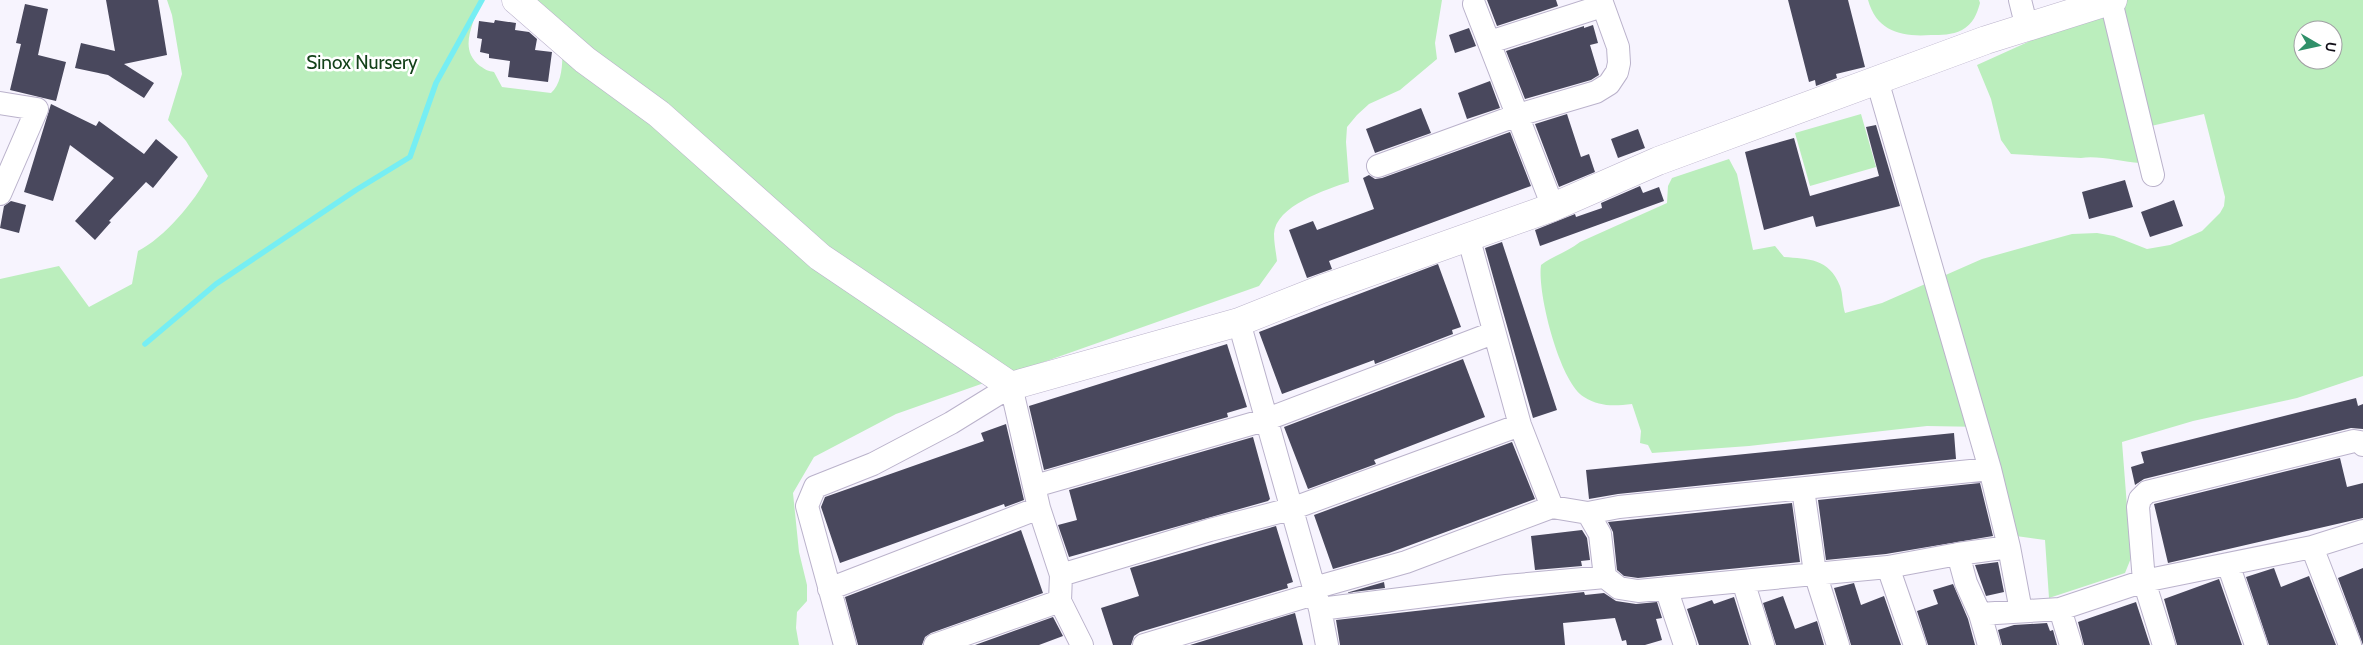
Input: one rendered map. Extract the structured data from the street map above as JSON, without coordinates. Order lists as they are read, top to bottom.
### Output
{
  "parks": ["Sinox Nursery"],
  "north": "right"
}
